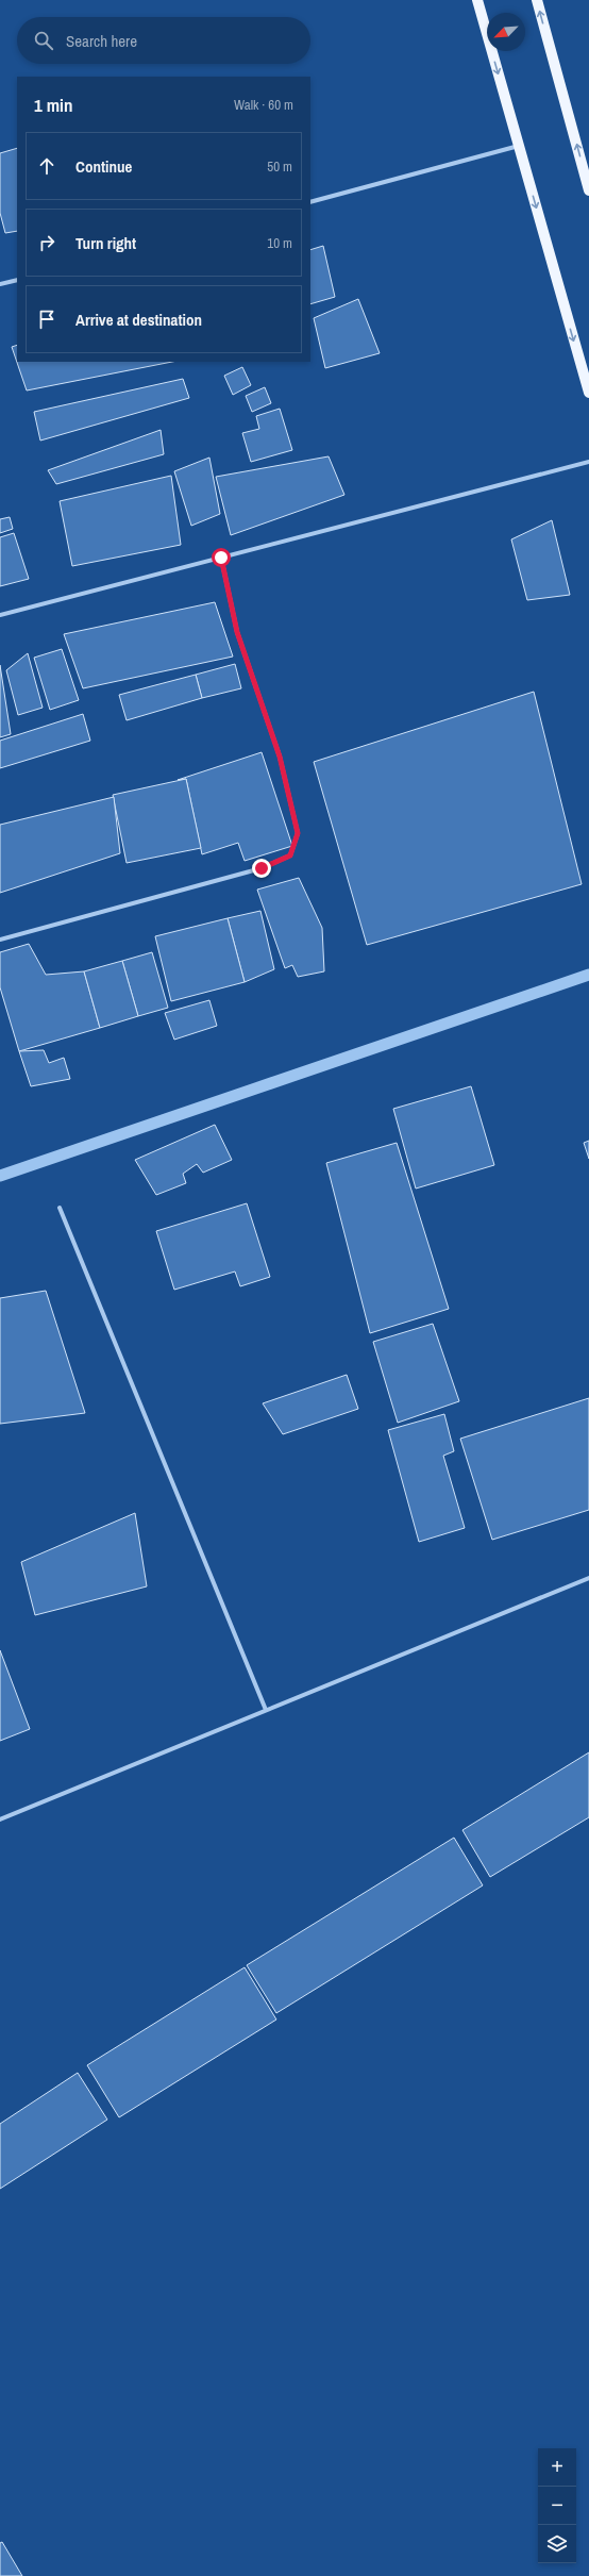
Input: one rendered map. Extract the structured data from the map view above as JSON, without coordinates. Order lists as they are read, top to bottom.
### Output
{
  "north": "bottom left",
  "page": {
    "search": "Search here",
    "heading": ["1 min", "Walk · 60 m"],
    "list": [
      ["Continue", "50 m"],
      ["Turn right", "10 m"],
      "Arrive at destination"
    ],
    "map_buttons": ["+", "−"]
  }
}
